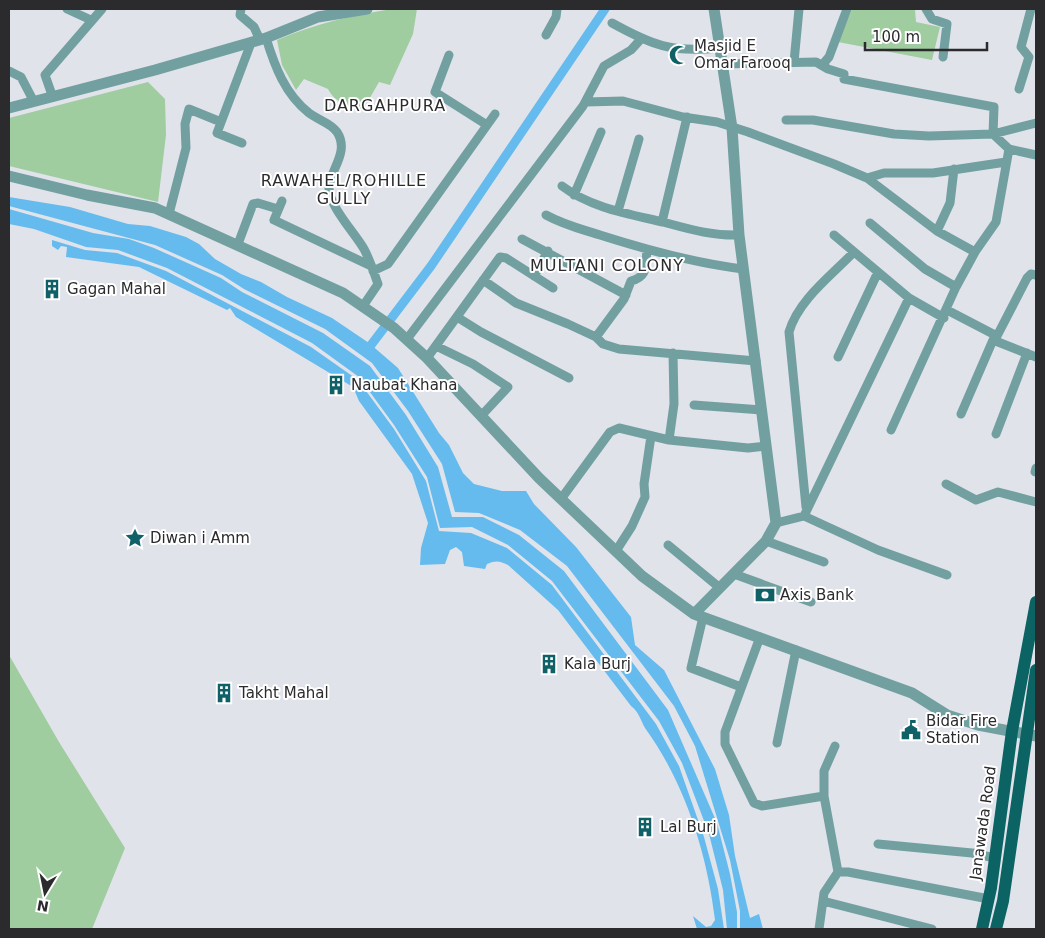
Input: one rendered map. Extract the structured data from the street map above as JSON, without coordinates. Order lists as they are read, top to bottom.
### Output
{
  "streets": {
    "main road": ["Janawada Road"]
  },
  "districts": ["DARGAHPURA", "RAWAHEL/ROHILLE GULLY", "MULTANI COLONY"],
  "places": {
    "mosque": ["Masjid E Omar Farooq"],
    "building": [
      "Gagan Mahal",
      "Naubat Khana",
      "Kala Burj",
      "Takht Mahal",
      "Lal Burj"
    ],
    "place": ["Diwan i Amm"],
    "bank": ["Axis Bank"],
    "public building": ["Bidar Fire Station"]
  },
  "scale_bar": "100 m",
  "north": "bottom"
}
